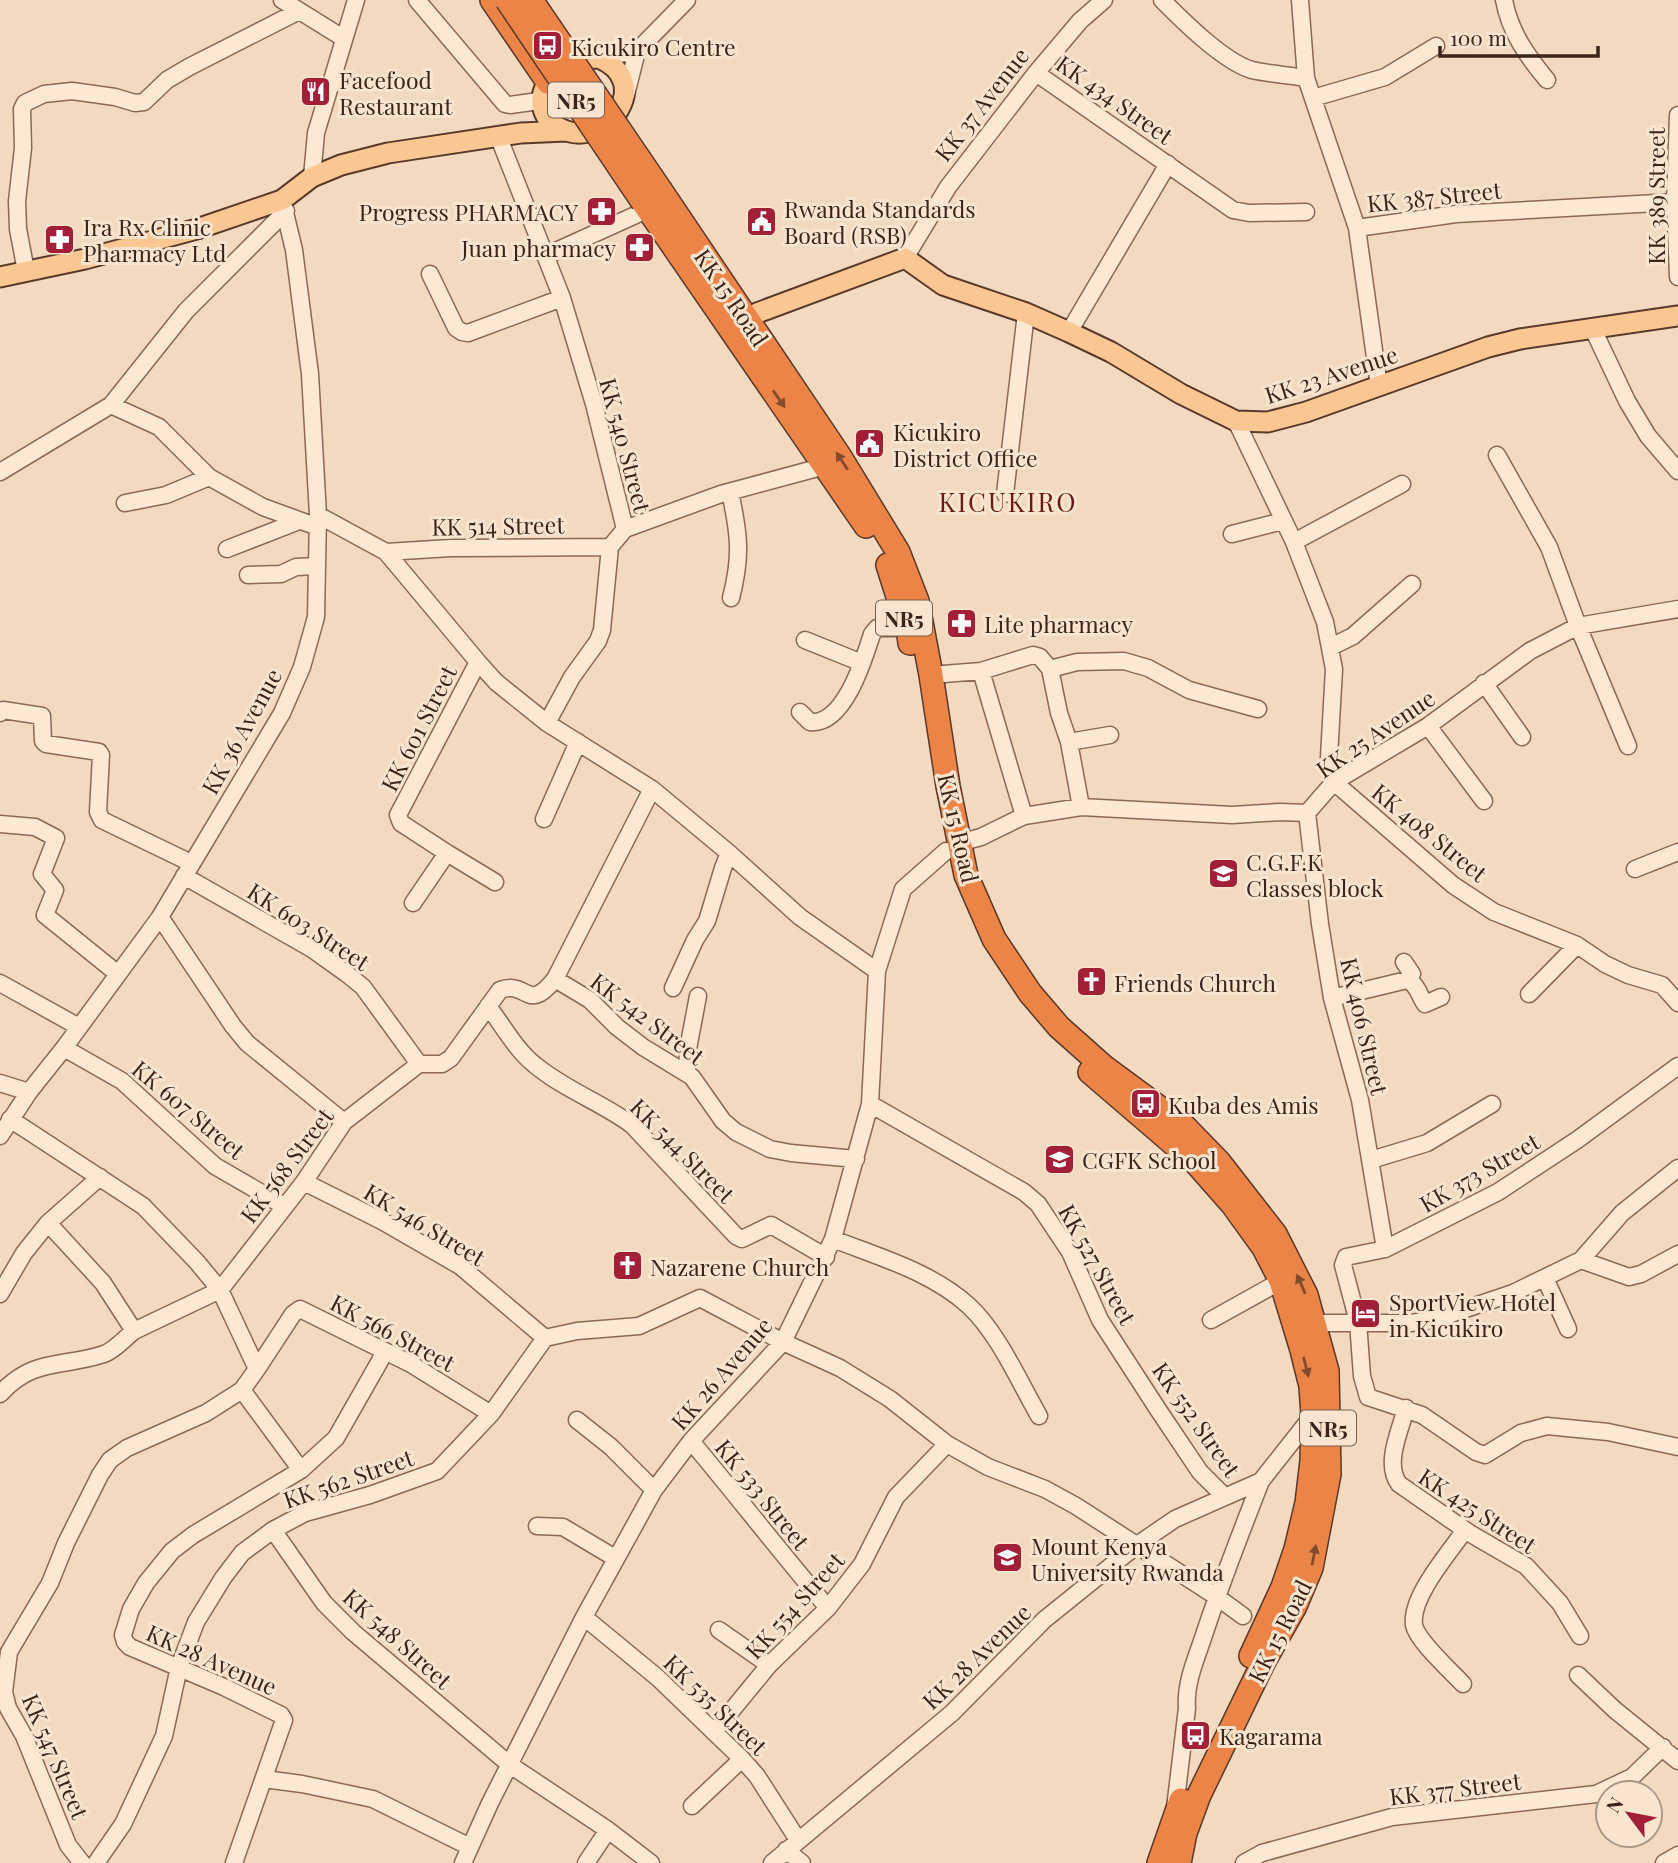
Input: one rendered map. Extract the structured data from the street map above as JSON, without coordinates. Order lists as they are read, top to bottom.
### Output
{
  "streets": {
    "highway": ["NR5", "KK 15 Road"],
    "main road": ["KK 23 Avenue"],
    "street": [
      "KK 434 Street",
      "KK 37 Avenue",
      "KK 387 Street",
      "KK 389 Street",
      "KK 540 Street",
      "KK 514 Street",
      "KK 601 Street",
      "KK 36 Avenue",
      "KK 25 Avenue",
      "KK 408 Street",
      "KK 603 Street",
      "KK 542 Street",
      "KK 406 Street",
      "KK 607 Street",
      "KK 544 Street",
      "KK 568 Street",
      "KK 373 Street",
      "KK 546 Street",
      "KK 527 Street",
      "KK 566 Street",
      "KK 26 Avenue",
      "KK 552 Street",
      "KK 562 Street",
      "KK 533 Street",
      "KK 425 Street",
      "KK 554 Street",
      "KK 548 Street",
      "KK 28 Avenue",
      "KK 535 Street",
      "KK 547 Street",
      "KK 377 Street"
    ]
  },
  "crossings": [
    ["KK 434 Street", "KK 37 Avenue"],
    ["KK 37 Avenue", "KK 23 Avenue"],
    ["KK 387 Street", "KK 389 Street"],
    ["KK 387 Street", "KK 23 Avenue"],
    ["KK 15 Road", "KK 26 Avenue"],
    ["KK 540 Street", "KK 514 Street"],
    ["KK 514 Street", "KK 601 Street"],
    ["KK 601 Street", "KK 36 Avenue"],
    ["KK 36 Avenue", "KK 603 Street"],
    ["KK 36 Avenue", "KK 607 Street"],
    ["KK 25 Avenue", "KK 408 Street"],
    ["KK 25 Avenue", "KK 406 Street"],
    ["KK 603 Street", "KK 568 Street"],
    ["KK 542 Street", "KK 568 Street"],
    ["KK 542 Street", "KK 26 Avenue"],
    ["KK 406 Street", "KK 373 Street"],
    ["KK 607 Street", "KK 568 Street"],
    ["KK 544 Street", "KK 568 Street"],
    ["KK 544 Street", "KK 26 Avenue"],
    ["KK 568 Street", "KK 546 Street"],
    ["KK 546 Street", "KK 562 Street"],
    ["KK 527 Street", "KK 26 Avenue"],
    ["KK 527 Street", "KK 552 Street"],
    ["KK 566 Street", "KK 562 Street"],
    ["KK 26 Avenue", "KK 533 Street"],
    ["KK 26 Avenue", "KK 548 Street"],
    ["KK 26 Avenue", "KK 535 Street"],
    ["KK 552 Street", "KK 28 Avenue"],
    ["KK 562 Street", "KK 548 Street"],
    ["KK 562 Street", "KK 28 Avenue"],
    ["KK 533 Street", "KK 554 Street"],
    ["KK 554 Street", "KK 535 Street"],
    ["KK 28 Avenue", "KK 535 Street"]
  ],
  "districts": ["KICUKIRO"],
  "places": {
    "bus stop": ["Kicukiro Centre", "Kuba des Amis", "Kagarama"],
    "restaurant": ["Facefood Restaurant"],
    "pharmacy": [
      "Progress PHARMACY",
      "Ira Rx Clinic Pharmacy Ltd",
      "Juan pharmacy",
      "Lite pharmacy"
    ],
    "public building": ["Rwanda Standards Board (RSB)", "Kicukiro District Office"],
    "school or university": ["C.G.F.K Classes block", "CGFK School", "Mount Kenya University Rwanda"],
    "church": ["Friends Church", "Nazarene Church"],
    "hotel": ["SportView Hotel in Kicukiro"]
  },
  "scale_bar": "100 m",
  "north": "top left"
}
